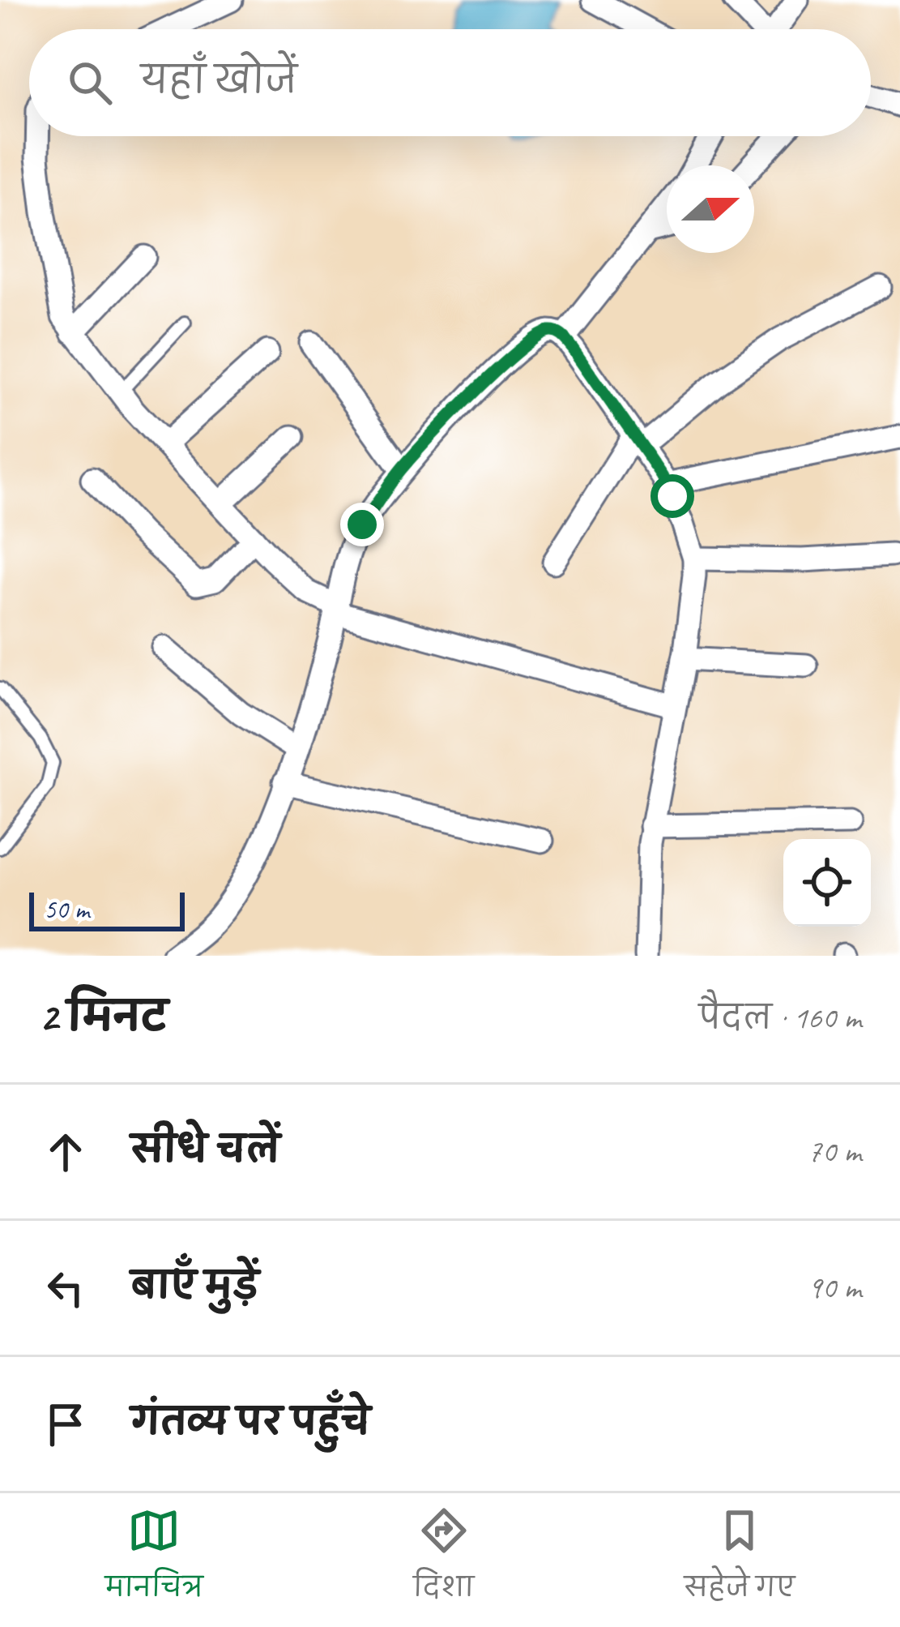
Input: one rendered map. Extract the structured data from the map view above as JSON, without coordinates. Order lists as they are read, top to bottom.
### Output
{
  "scale_bar": "50 m",
  "north": "right",
  "page": {
    "search": "यहाँ खोजें",
    "scale": "50 m",
    "heading": ["2 मिनट", "पैदल · 160 m"],
    "list": [
      ["सीधे चलें", "70 m"],
      ["बाएँ मुड़ें", "90 m"],
      "गंतव्य पर पहुँचे"
    ],
    "nav": ["मानचित्र", "दिशा", "सहेजे गए"]
  }
}
